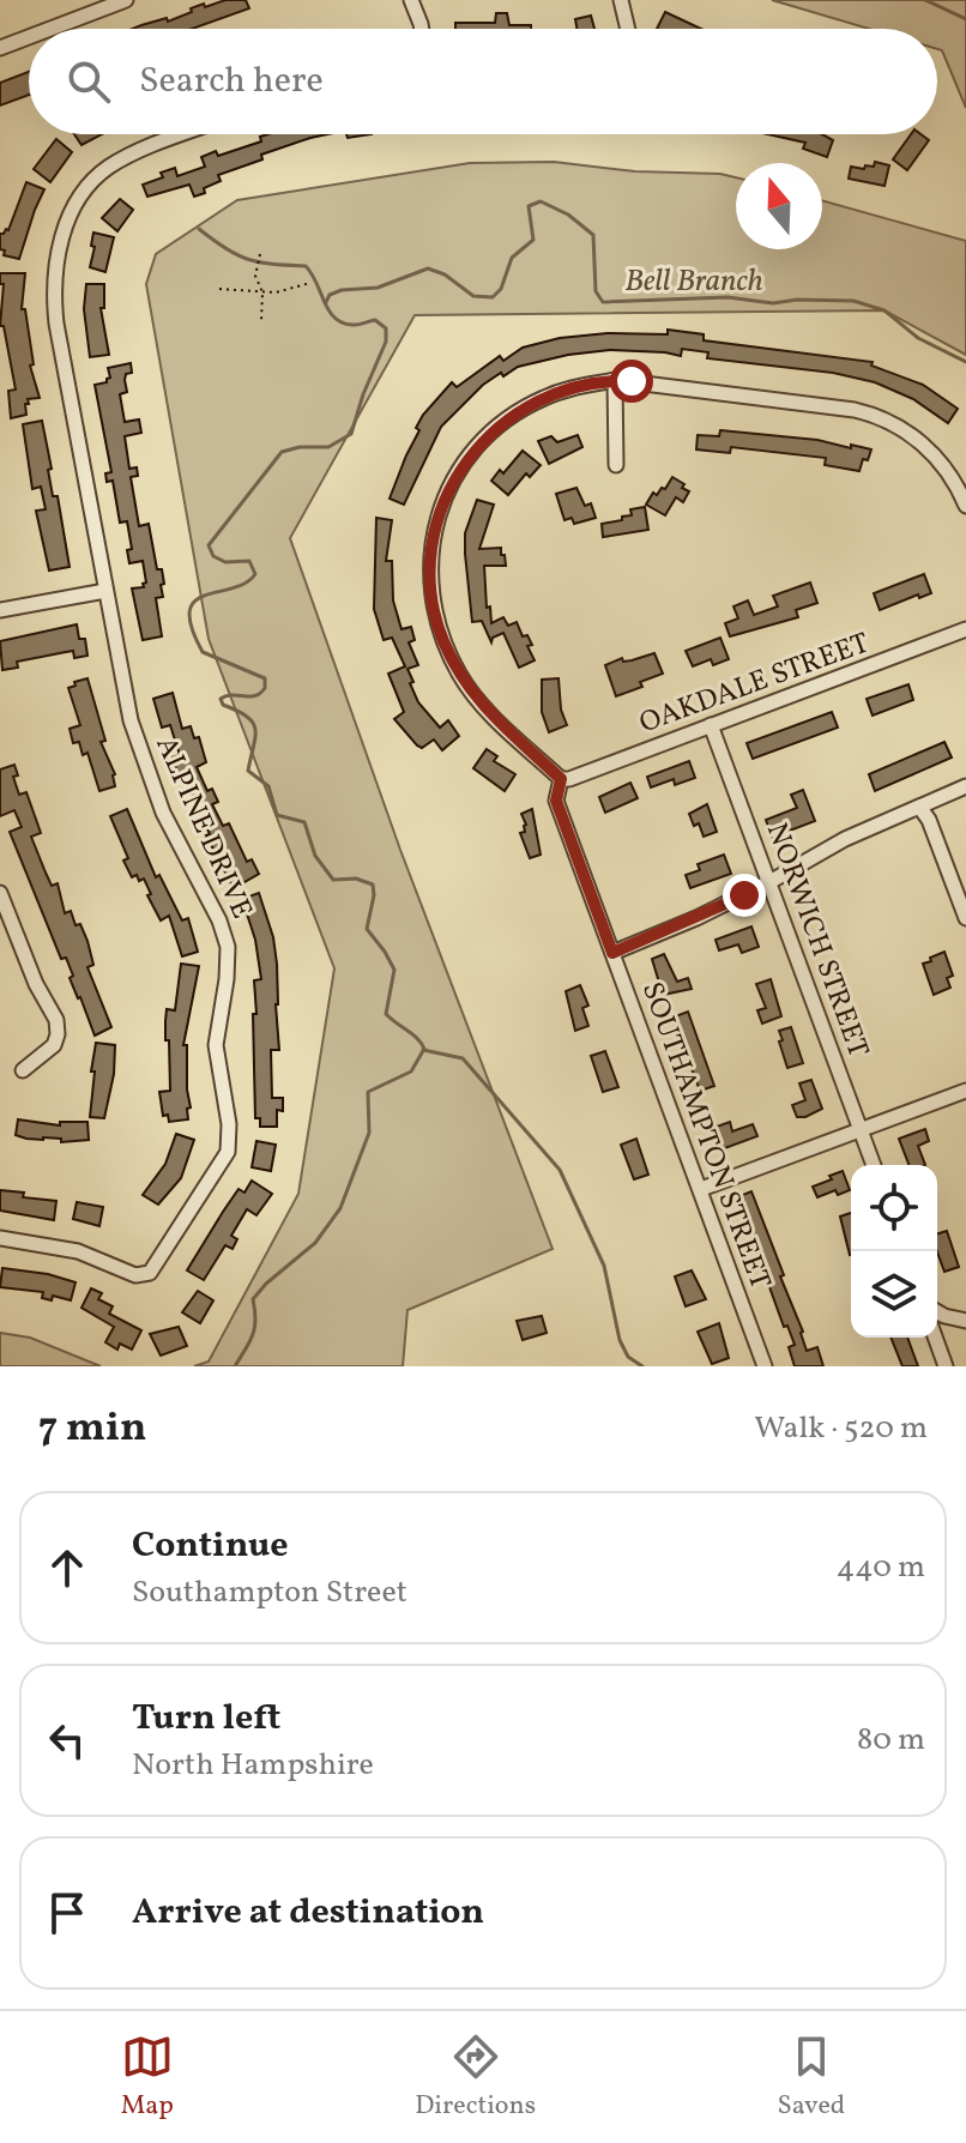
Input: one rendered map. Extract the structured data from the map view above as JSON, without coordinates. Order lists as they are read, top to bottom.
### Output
{
  "streets": {
    "street": [
      "OAKDALE STREET",
      "ALPINE DRIVE",
      "NORWICH STREET",
      "SOUTHAMPTON STREET"
    ]
  },
  "crossings": [
    ["OAKDALE STREET", "NORWICH STREET"],
    ["OAKDALE STREET", "SOUTHAMPTON STREET"]
  ],
  "water": ["Bell Branch"],
  "north": "top",
  "page": {
    "search": "Search here",
    "heading": ["7 min", "Walk · 520 m"],
    "list": [
      ["Continue", "Southampton Street", "440 m"],
      ["Turn left", "North Hampshire", "80 m"],
      "Arrive at destination"
    ],
    "nav": ["Map", "Directions", "Saved"]
  }
}
